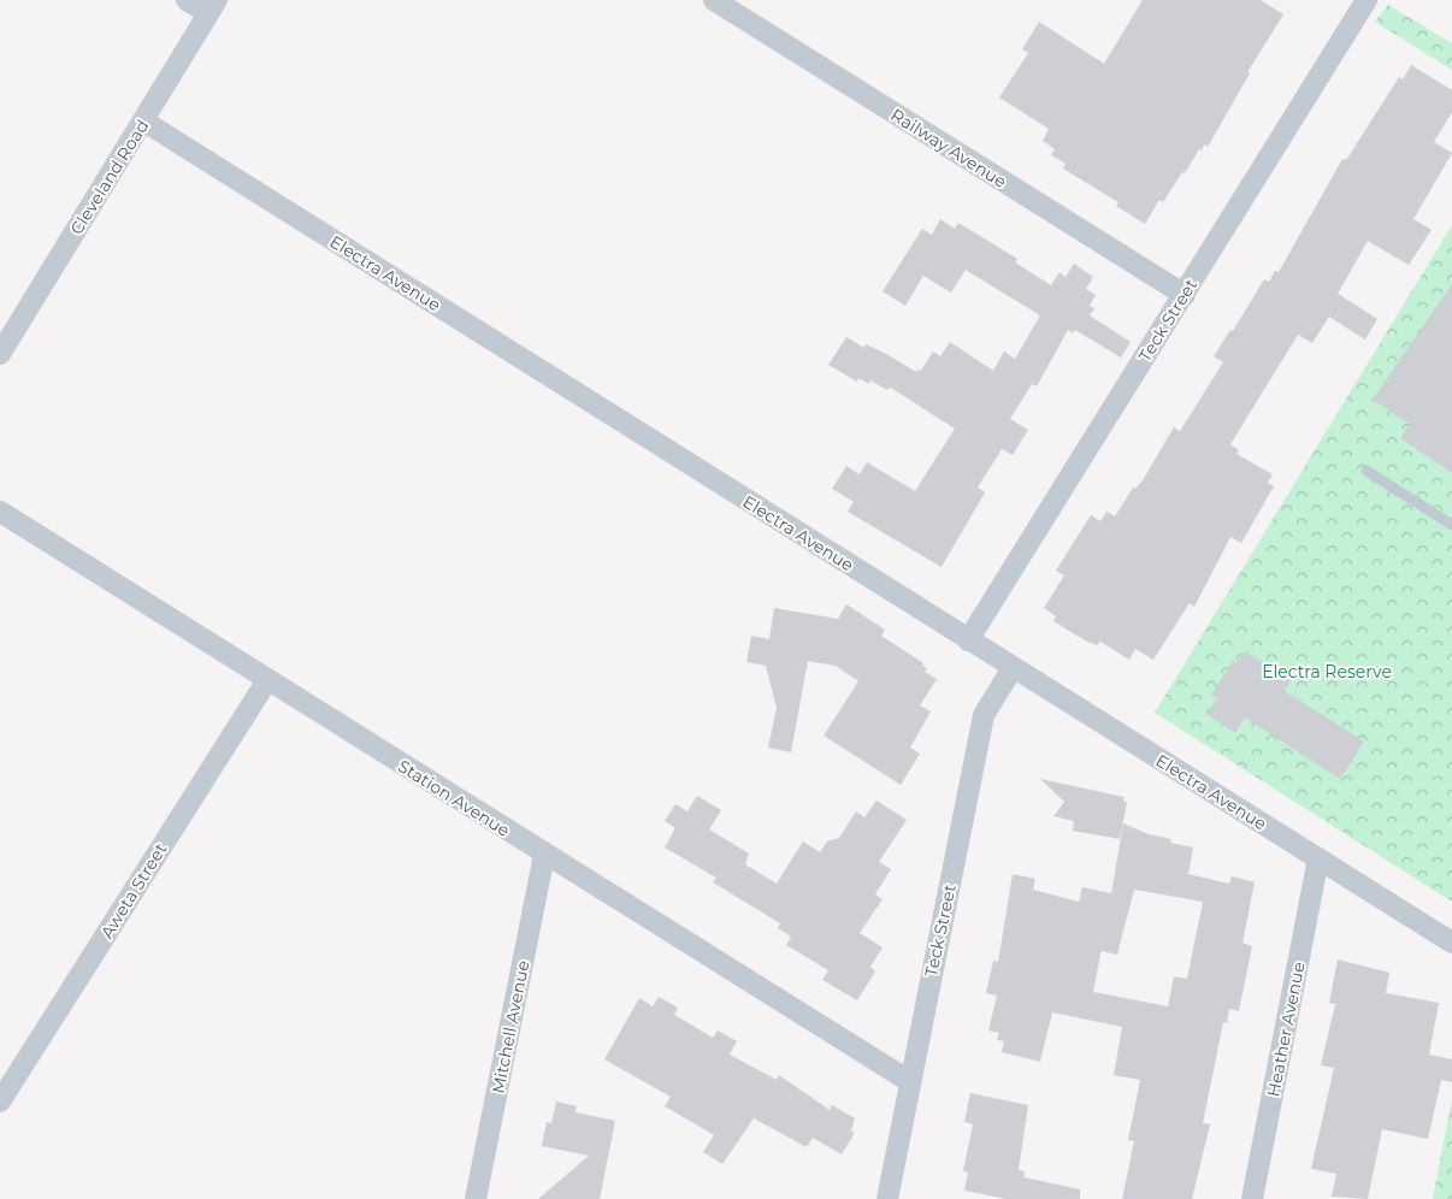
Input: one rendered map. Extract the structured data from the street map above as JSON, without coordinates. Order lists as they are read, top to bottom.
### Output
{
  "streets": {
    "street": [
      "Railway Avenue",
      "Cleveland Road",
      "Electra Avenue",
      "Teck Street",
      "Station Avenue",
      "Aweta Street",
      "Mitchell Avenue",
      "Heather Avenue"
    ]
  },
  "crossings": [
    ["Railway Avenue", "Teck Street"],
    ["Cleveland Road", "Electra Avenue"],
    ["Electra Avenue", "Teck Street"],
    ["Electra Avenue", "Heather Avenue"],
    ["Teck Street", "Station Avenue"],
    ["Station Avenue", "Aweta Street"],
    ["Station Avenue", "Mitchell Avenue"]
  ],
  "parks": ["Electra Reserve"]
}
